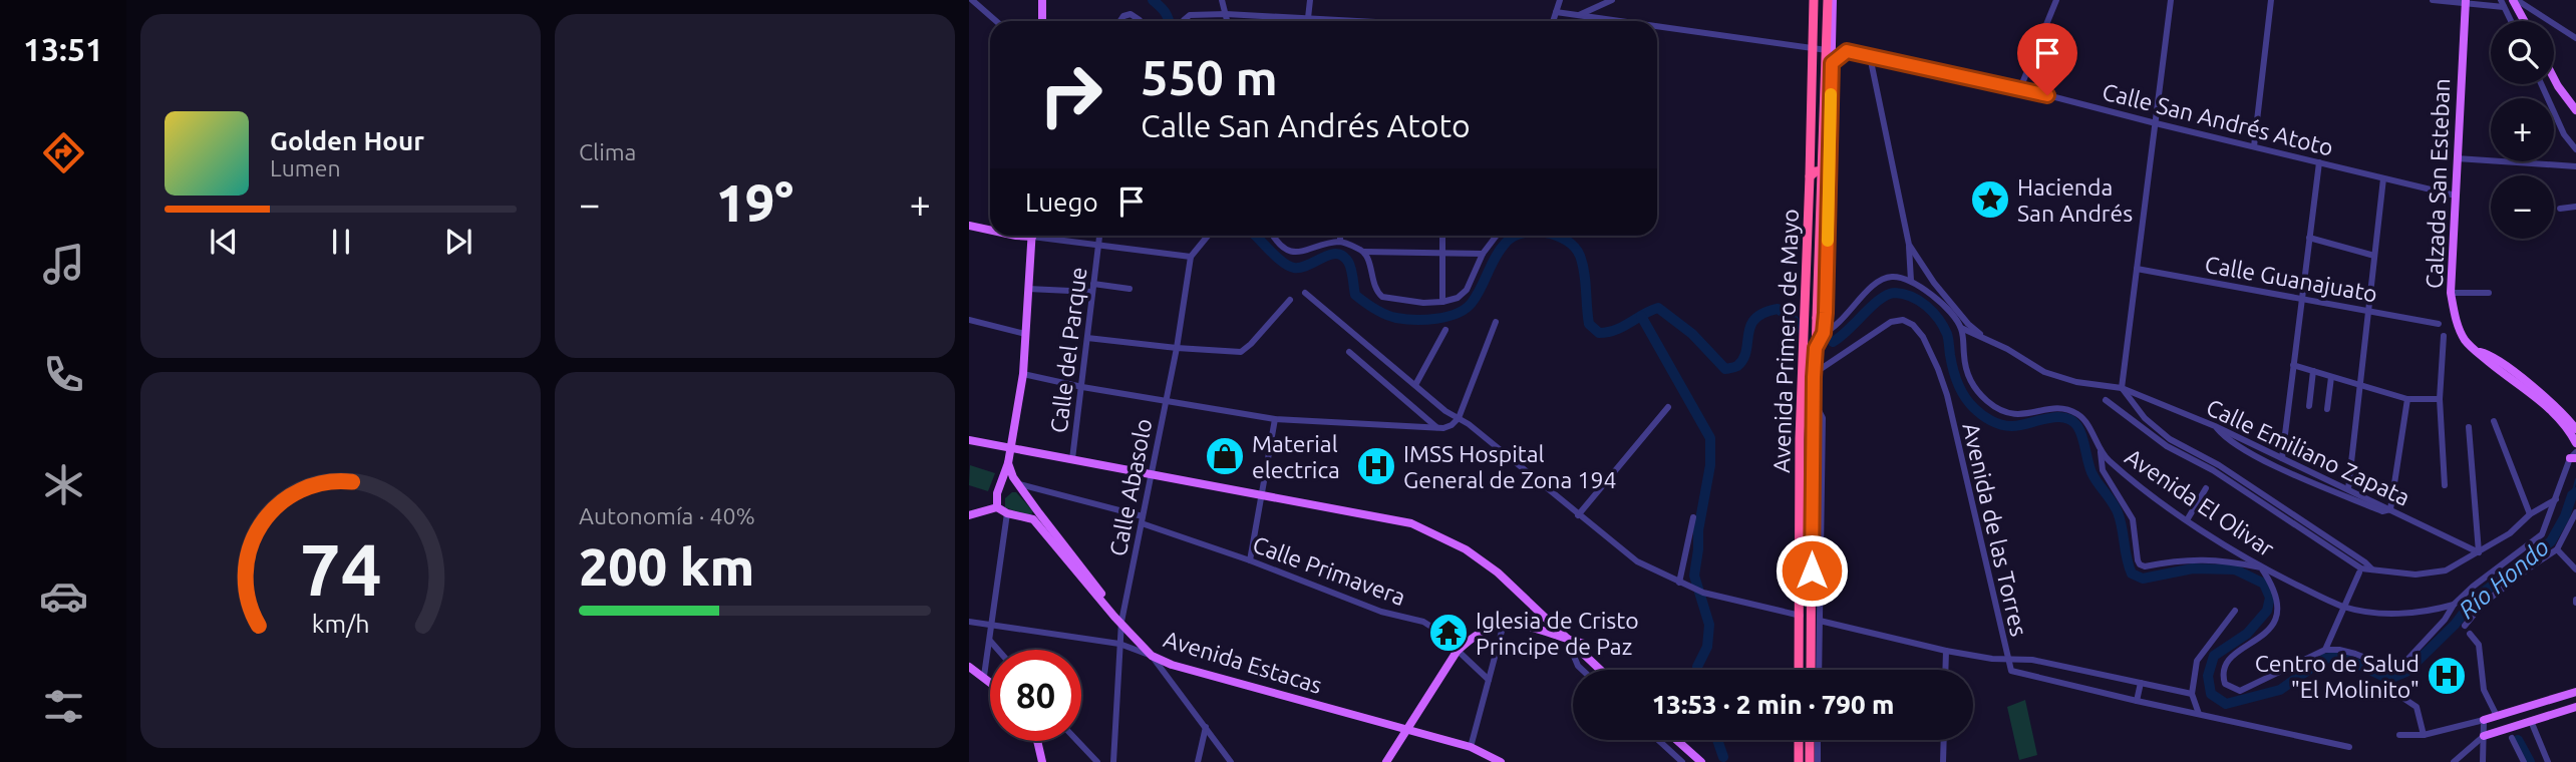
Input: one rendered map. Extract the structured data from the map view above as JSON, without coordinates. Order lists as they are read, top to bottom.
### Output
{
  "streets": {
    "highway": ["Avenida Primero de Mayo"],
    "main road": ["Calzada San Esteban", "Avenida Estacas"],
    "street": [
      "Calle San Andrés Atoto",
      "Calle Guanajuato",
      "Calle del Parque",
      "Calle Emiliano Zapata",
      "Calle Abasolo",
      "Avenida El Olivar",
      "Avenida de las Torres",
      "Calle Primavera"
    ]
  },
  "crossings": [
    ["Calle San Andrés Atoto", "Calzada San Esteban"],
    ["Calle San Andrés Atoto", "Avenida Primero de Mayo"],
    ["Avenida Primero de Mayo", "Avenida de las Torres"],
    ["Calle Emiliano Zapata", "Avenida El Olivar"],
    ["Calle Abasolo", "Calle Primavera"],
    ["Calle Abasolo", "Avenida Estacas"]
  ],
  "water": ["Río Hondo"],
  "places": {
    "place": ["Hacienda San Andrés"],
    "shop": ["Material electrica"],
    "hospital": ["IMSS Hospital General de Zona 194", "Centro de Salud \"El Molinito\""],
    "temple": ["Iglesia de Cristo Principe de Paz"]
  },
  "page": {
    "tabs": "13:51",
    "tile": [
      "Clima",
      ["Autonomía · 40%", "200 km"]
    ],
    "map_buttons": ["+", "−"],
    "turn": ["550 m", "Calle San Andrés Atoto"],
    "song": ["Golden Hour", "Lumen"],
    "then": "Luego",
    "heat": ["−", "19°", "+"],
    "limit": "80",
    "trip": "13:53 · 2 min · 790 m",
    "gauge": ["74", "km/h"]
  }
}
